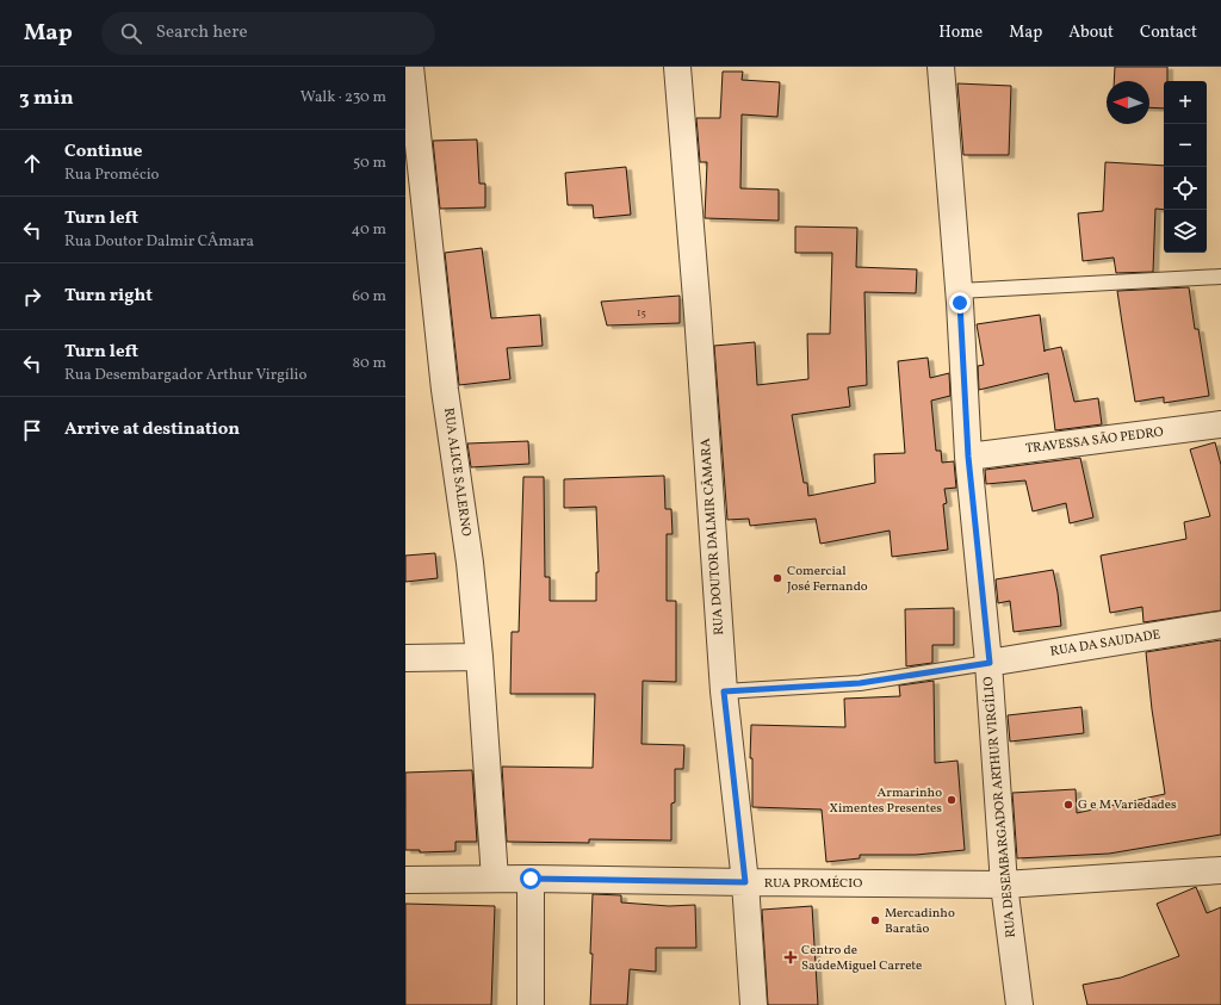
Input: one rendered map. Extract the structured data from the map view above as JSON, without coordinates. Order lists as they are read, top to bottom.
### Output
{
  "streets": {
    "street": [
      "TRAVESSA SÃO PEDRO",
      "RUA ALICE SALERNO",
      "RUA DOUTOR DALMIR CÂMARA",
      "RUA DA SAUDADE",
      "RUA DESEMBARGADOR ARTHUR VIRGÍLIO",
      "RUA PROMÉCIO"
    ]
  },
  "crossings": [
    ["TRAVESSA SÃO PEDRO", "RUA DESEMBARGADOR ARTHUR VIRGÍLIO"],
    ["RUA ALICE SALERNO", "RUA PROMÉCIO"],
    ["RUA DOUTOR DALMIR CÂMARA", "RUA PROMÉCIO"],
    ["RUA DA SAUDADE", "RUA DESEMBARGADOR ARTHUR VIRGÍLIO"],
    ["RUA DESEMBARGADOR ARTHUR VIRGÍLIO", "RUA PROMÉCIO"]
  ],
  "places": {
    "other": [
      "Comercial José Fernando",
      "Armarinho Ximentes Presentes",
      "G e M Variedades",
      "Mercadinho Baratão"
    ],
    "health": ["Centro de SaúdeMiguel Carrete"]
  },
  "house_numbers": ["15"],
  "north": "left",
  "page": {
    "header": "Map",
    "search": "Search here",
    "nav": [
      "Home",
      "Map",
      "About",
      "Contact"
    ],
    "heading": ["3 min", "Walk · 230 m"],
    "map_buttons": ["+", "−"],
    "list": [
      ["Continue", "Rua Promécio", "50 m"],
      ["Turn left", "Rua Doutor Dalmir CÂmara", "40 m"],
      ["Turn right", "60 m"],
      ["Turn left", "Rua Desembargador Arthur Virgílio", "80 m"],
      "Arrive at destination"
    ]
  }
}
